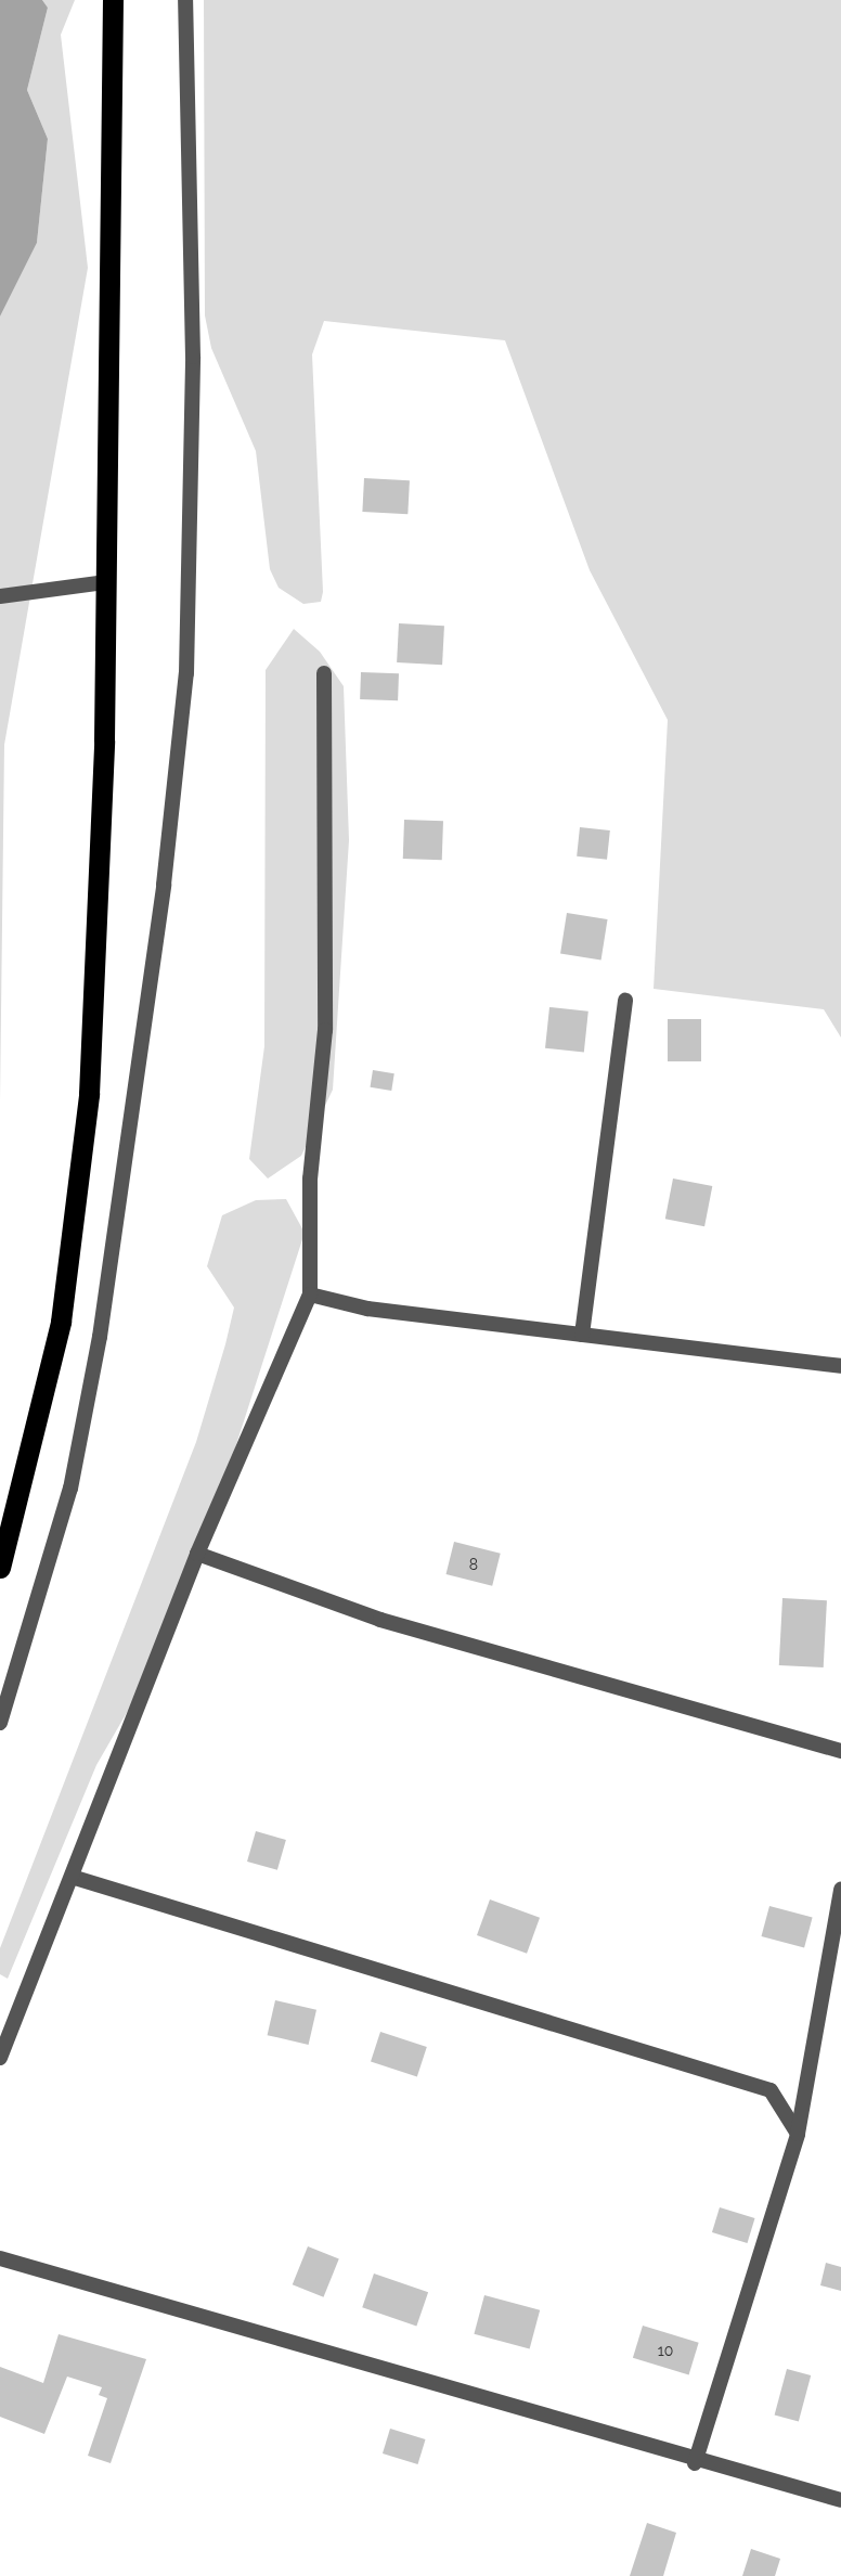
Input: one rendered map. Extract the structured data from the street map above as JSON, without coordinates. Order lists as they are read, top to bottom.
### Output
{
  "house_numbers": ["8", "10"]
}
